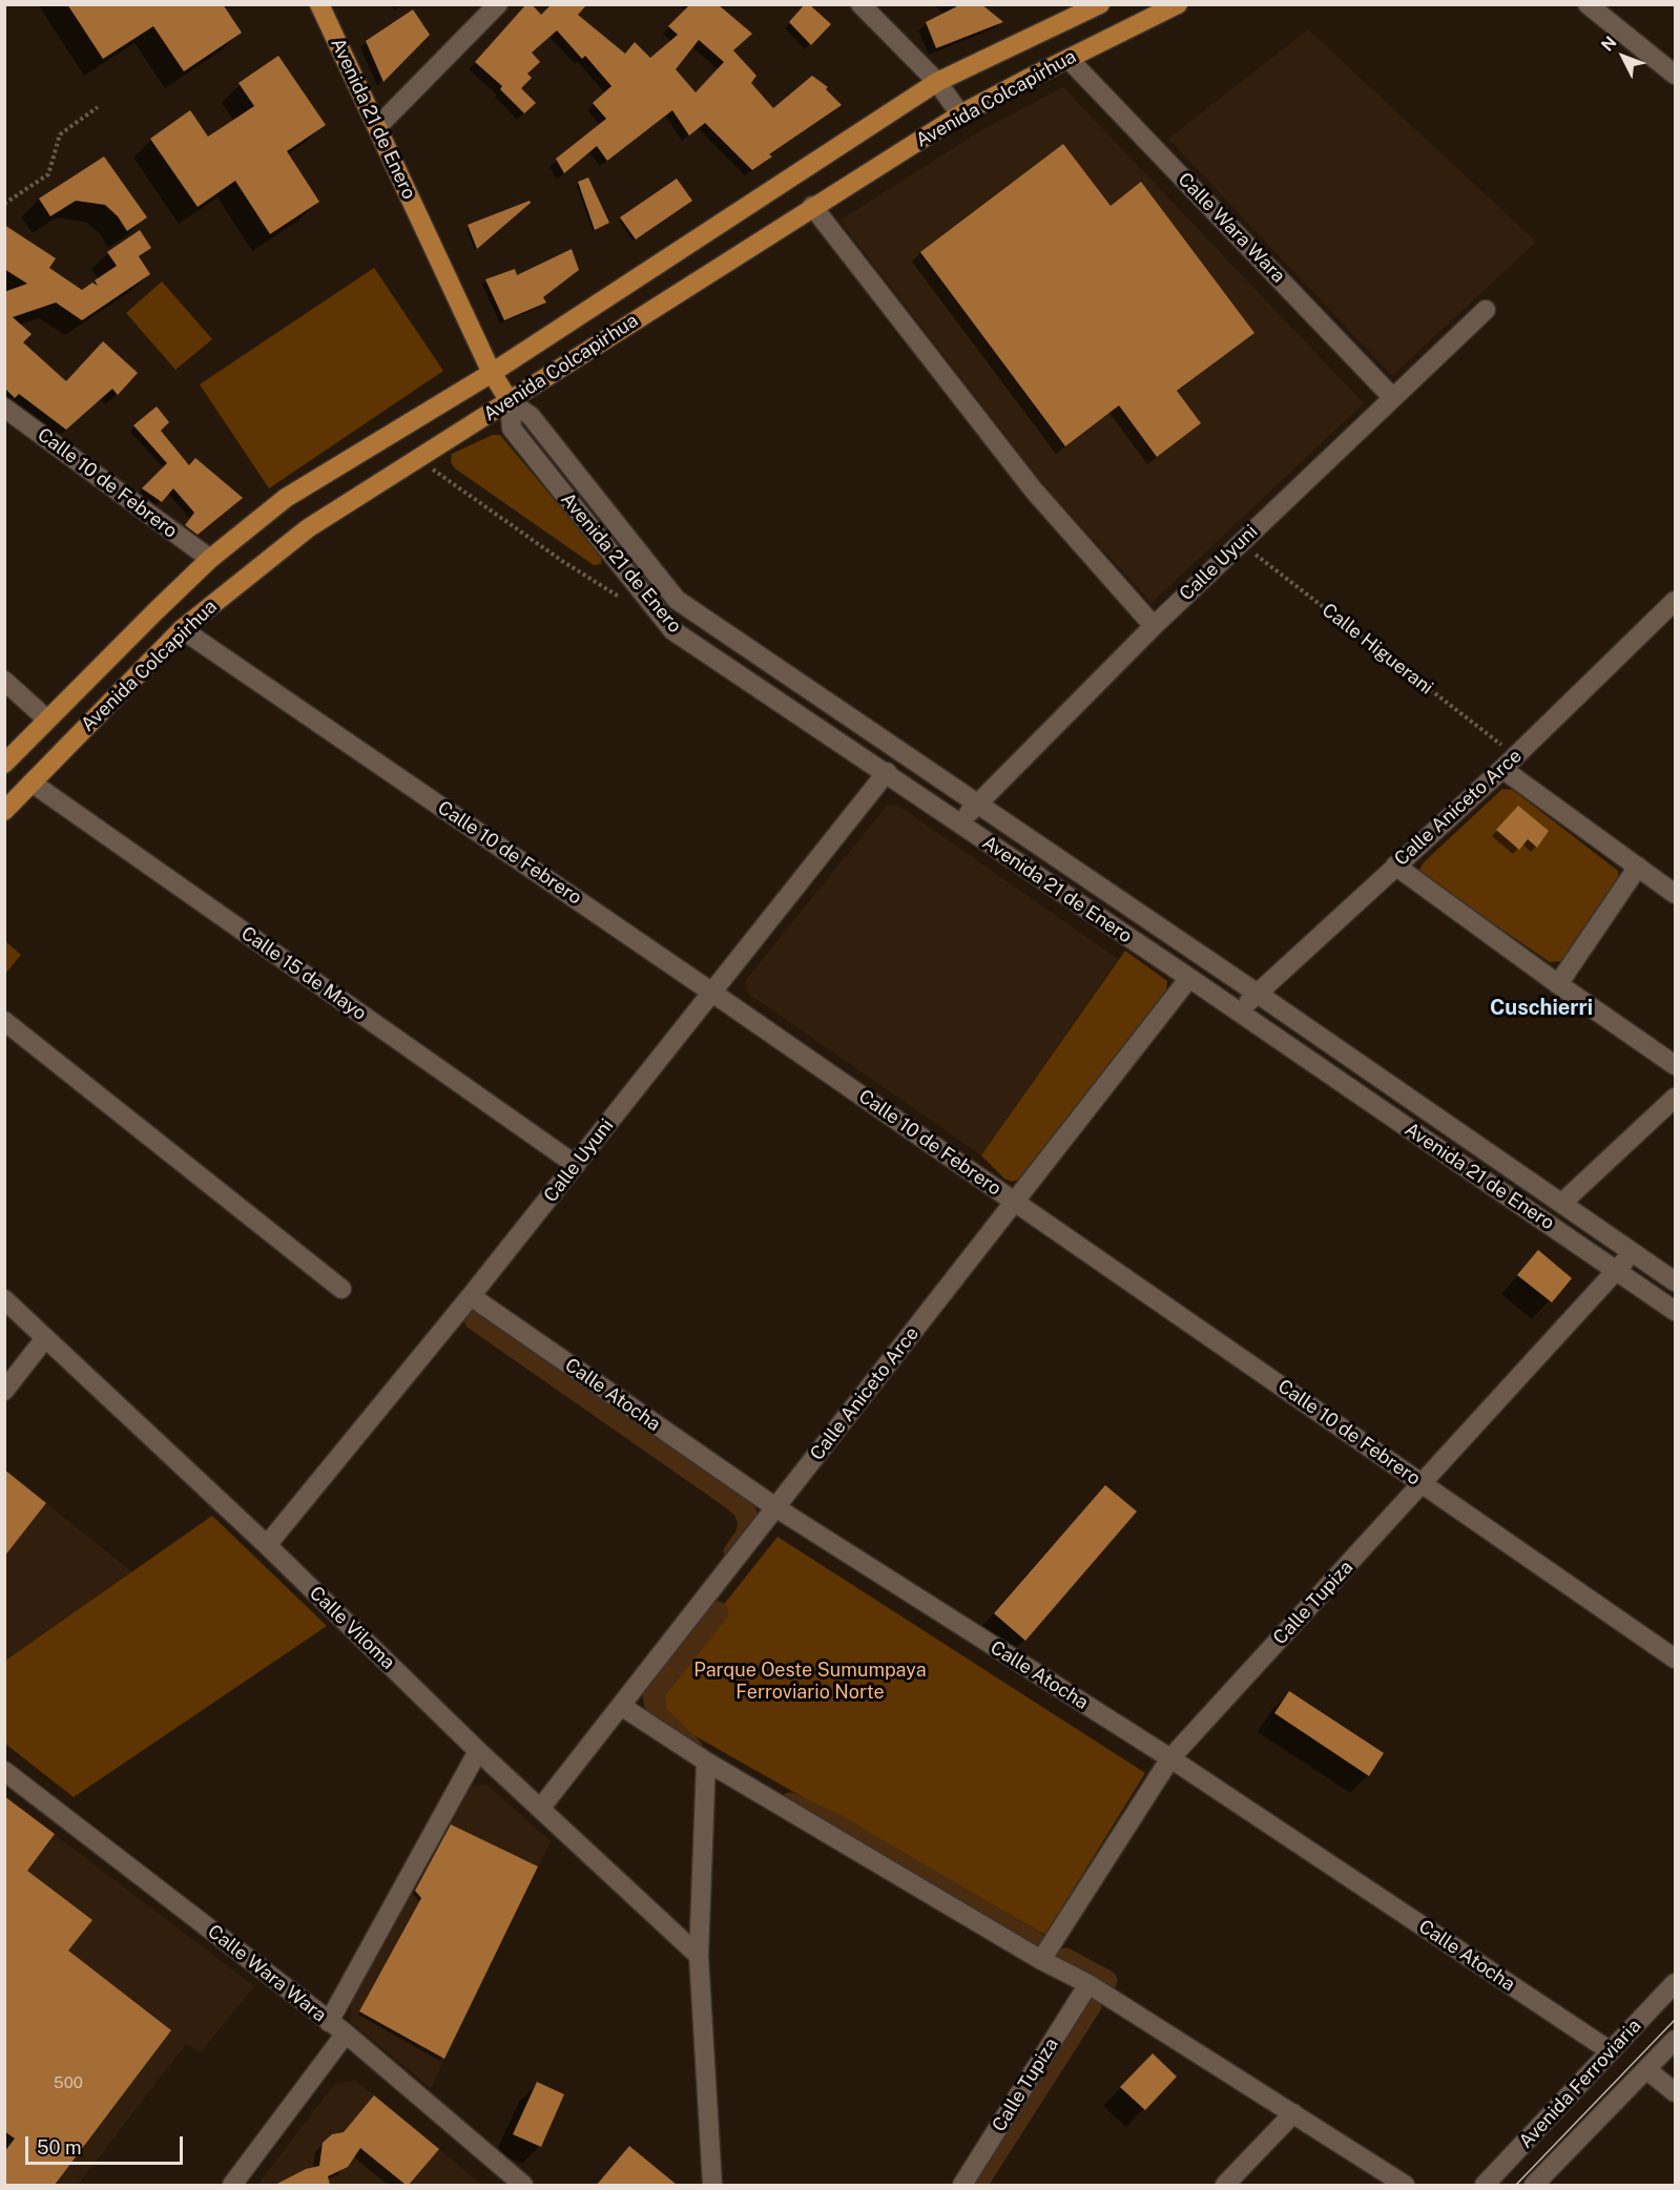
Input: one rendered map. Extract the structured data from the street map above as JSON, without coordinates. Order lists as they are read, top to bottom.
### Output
{
  "streets": {
    "main road": ["Avenida Colcapirhua", "Avenida 21 de Enero"],
    "street": [
      "Calle Wara Wara",
      "Calle 10 de Febrero",
      "Calle Uyuni",
      "Calle Aniceto Arce",
      "Calle 15 de Mayo",
      "Calle Atocha",
      "Calle Tupiza",
      "Calle Viloma",
      "Avenida Ferroviaria"
    ],
    "path": ["Calle Higuerani"]
  },
  "crossings": [
    ["Avenida Colcapirhua", "Avenida 21 de Enero"],
    ["Avenida Colcapirhua", "Calle Wara Wara"],
    ["Avenida Colcapirhua", "Calle 10 de Febrero"],
    ["Avenida Colcapirhua", "Calle 15 de Mayo"],
    ["Avenida 21 de Enero", "Calle Uyuni"],
    ["Avenida 21 de Enero", "Calle Aniceto Arce"],
    ["Avenida 21 de Enero", "Calle Tupiza"],
    ["Calle Wara Wara", "Calle Uyuni"],
    ["Calle 10 de Febrero", "Calle Uyuni"],
    ["Calle 10 de Febrero", "Calle Aniceto Arce"],
    ["Calle 10 de Febrero", "Calle Tupiza"],
    ["Calle Uyuni", "Calle Higuerani"],
    ["Calle Uyuni", "Calle 15 de Mayo"],
    ["Calle Uyuni", "Calle Atocha"],
    ["Calle Uyuni", "Calle Viloma"],
    ["Calle Aniceto Arce", "Calle Atocha"],
    ["Calle Aniceto Arce", "Calle Viloma"],
    ["Calle Atocha", "Calle Tupiza"],
    ["Calle Atocha", "Avenida Ferroviaria"]
  ],
  "districts": ["Cuschierri"],
  "parks": ["Parque Oeste Sumumpaya Ferroviario Norte"],
  "house_numbers": ["500"],
  "scale_bar": "50 m",
  "north": "top left"
}
